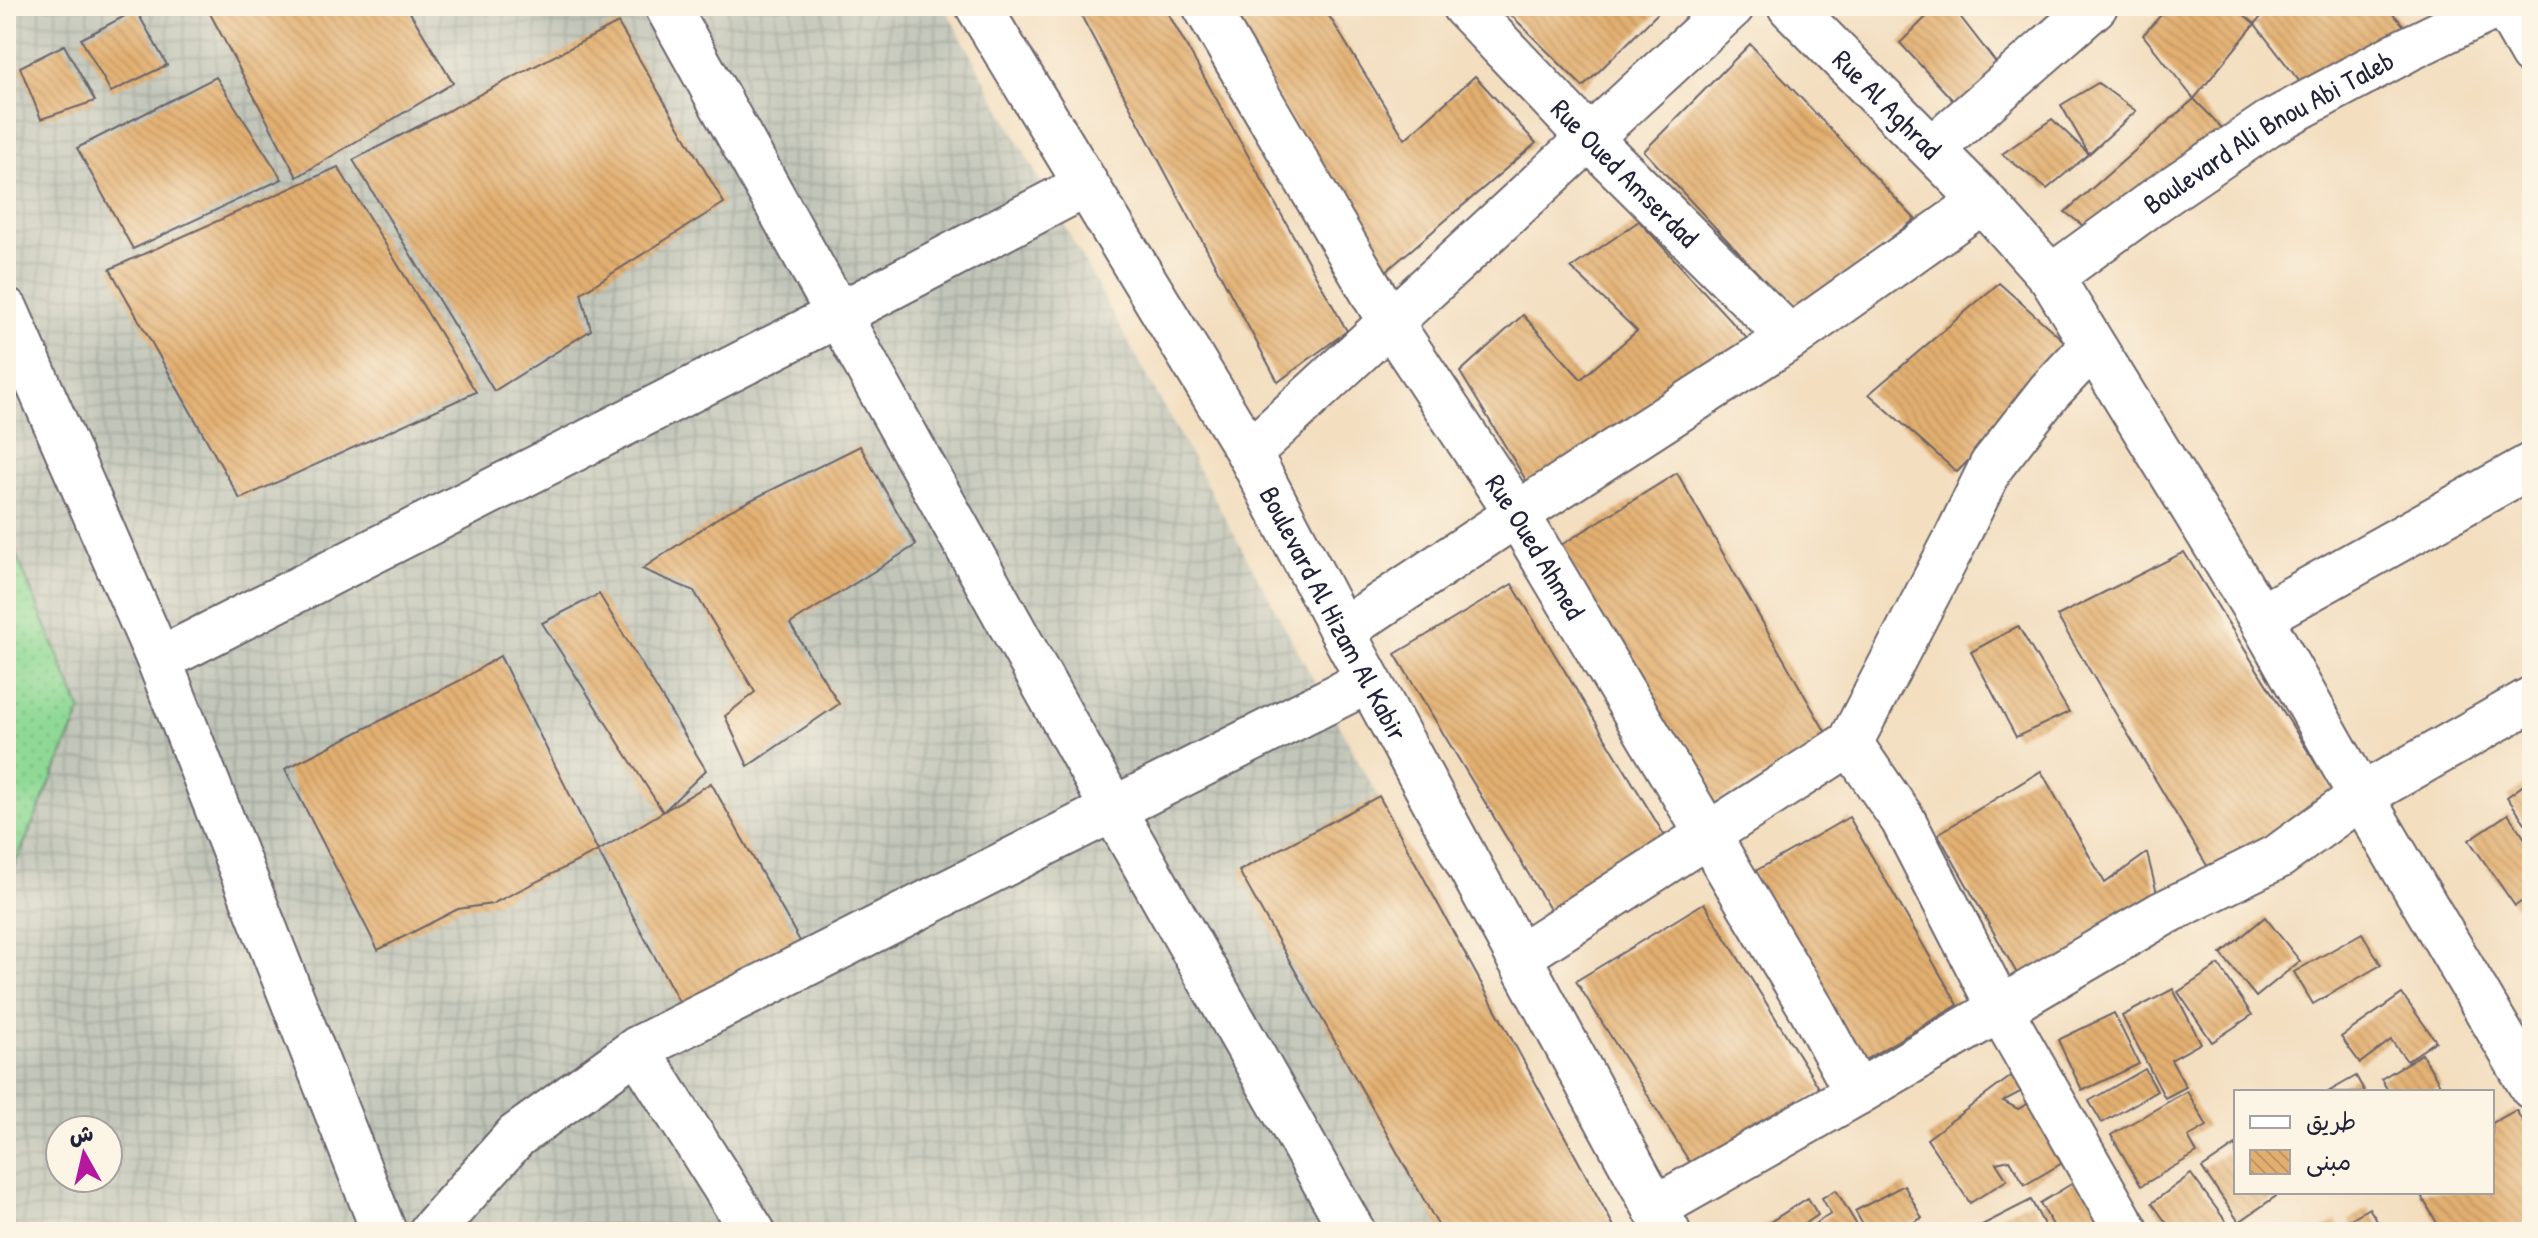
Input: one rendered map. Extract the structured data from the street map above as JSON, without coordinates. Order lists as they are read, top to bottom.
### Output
{
  "streets": {
    "street": [
      "Rue Al Aghrad",
      "Boulevard Ali Bnou Abi Taleb",
      "Rue Oued Amserdad",
      "Rue Oued Ahmed",
      "Boulevard Al Hizam Al Kabir"
    ]
  },
  "crossings": [
    ["Rue Al Aghrad", "Boulevard Ali Bnou Abi Taleb"]
  ],
  "legend": ["طريق", "مبنى"],
  "north": "top"
}
